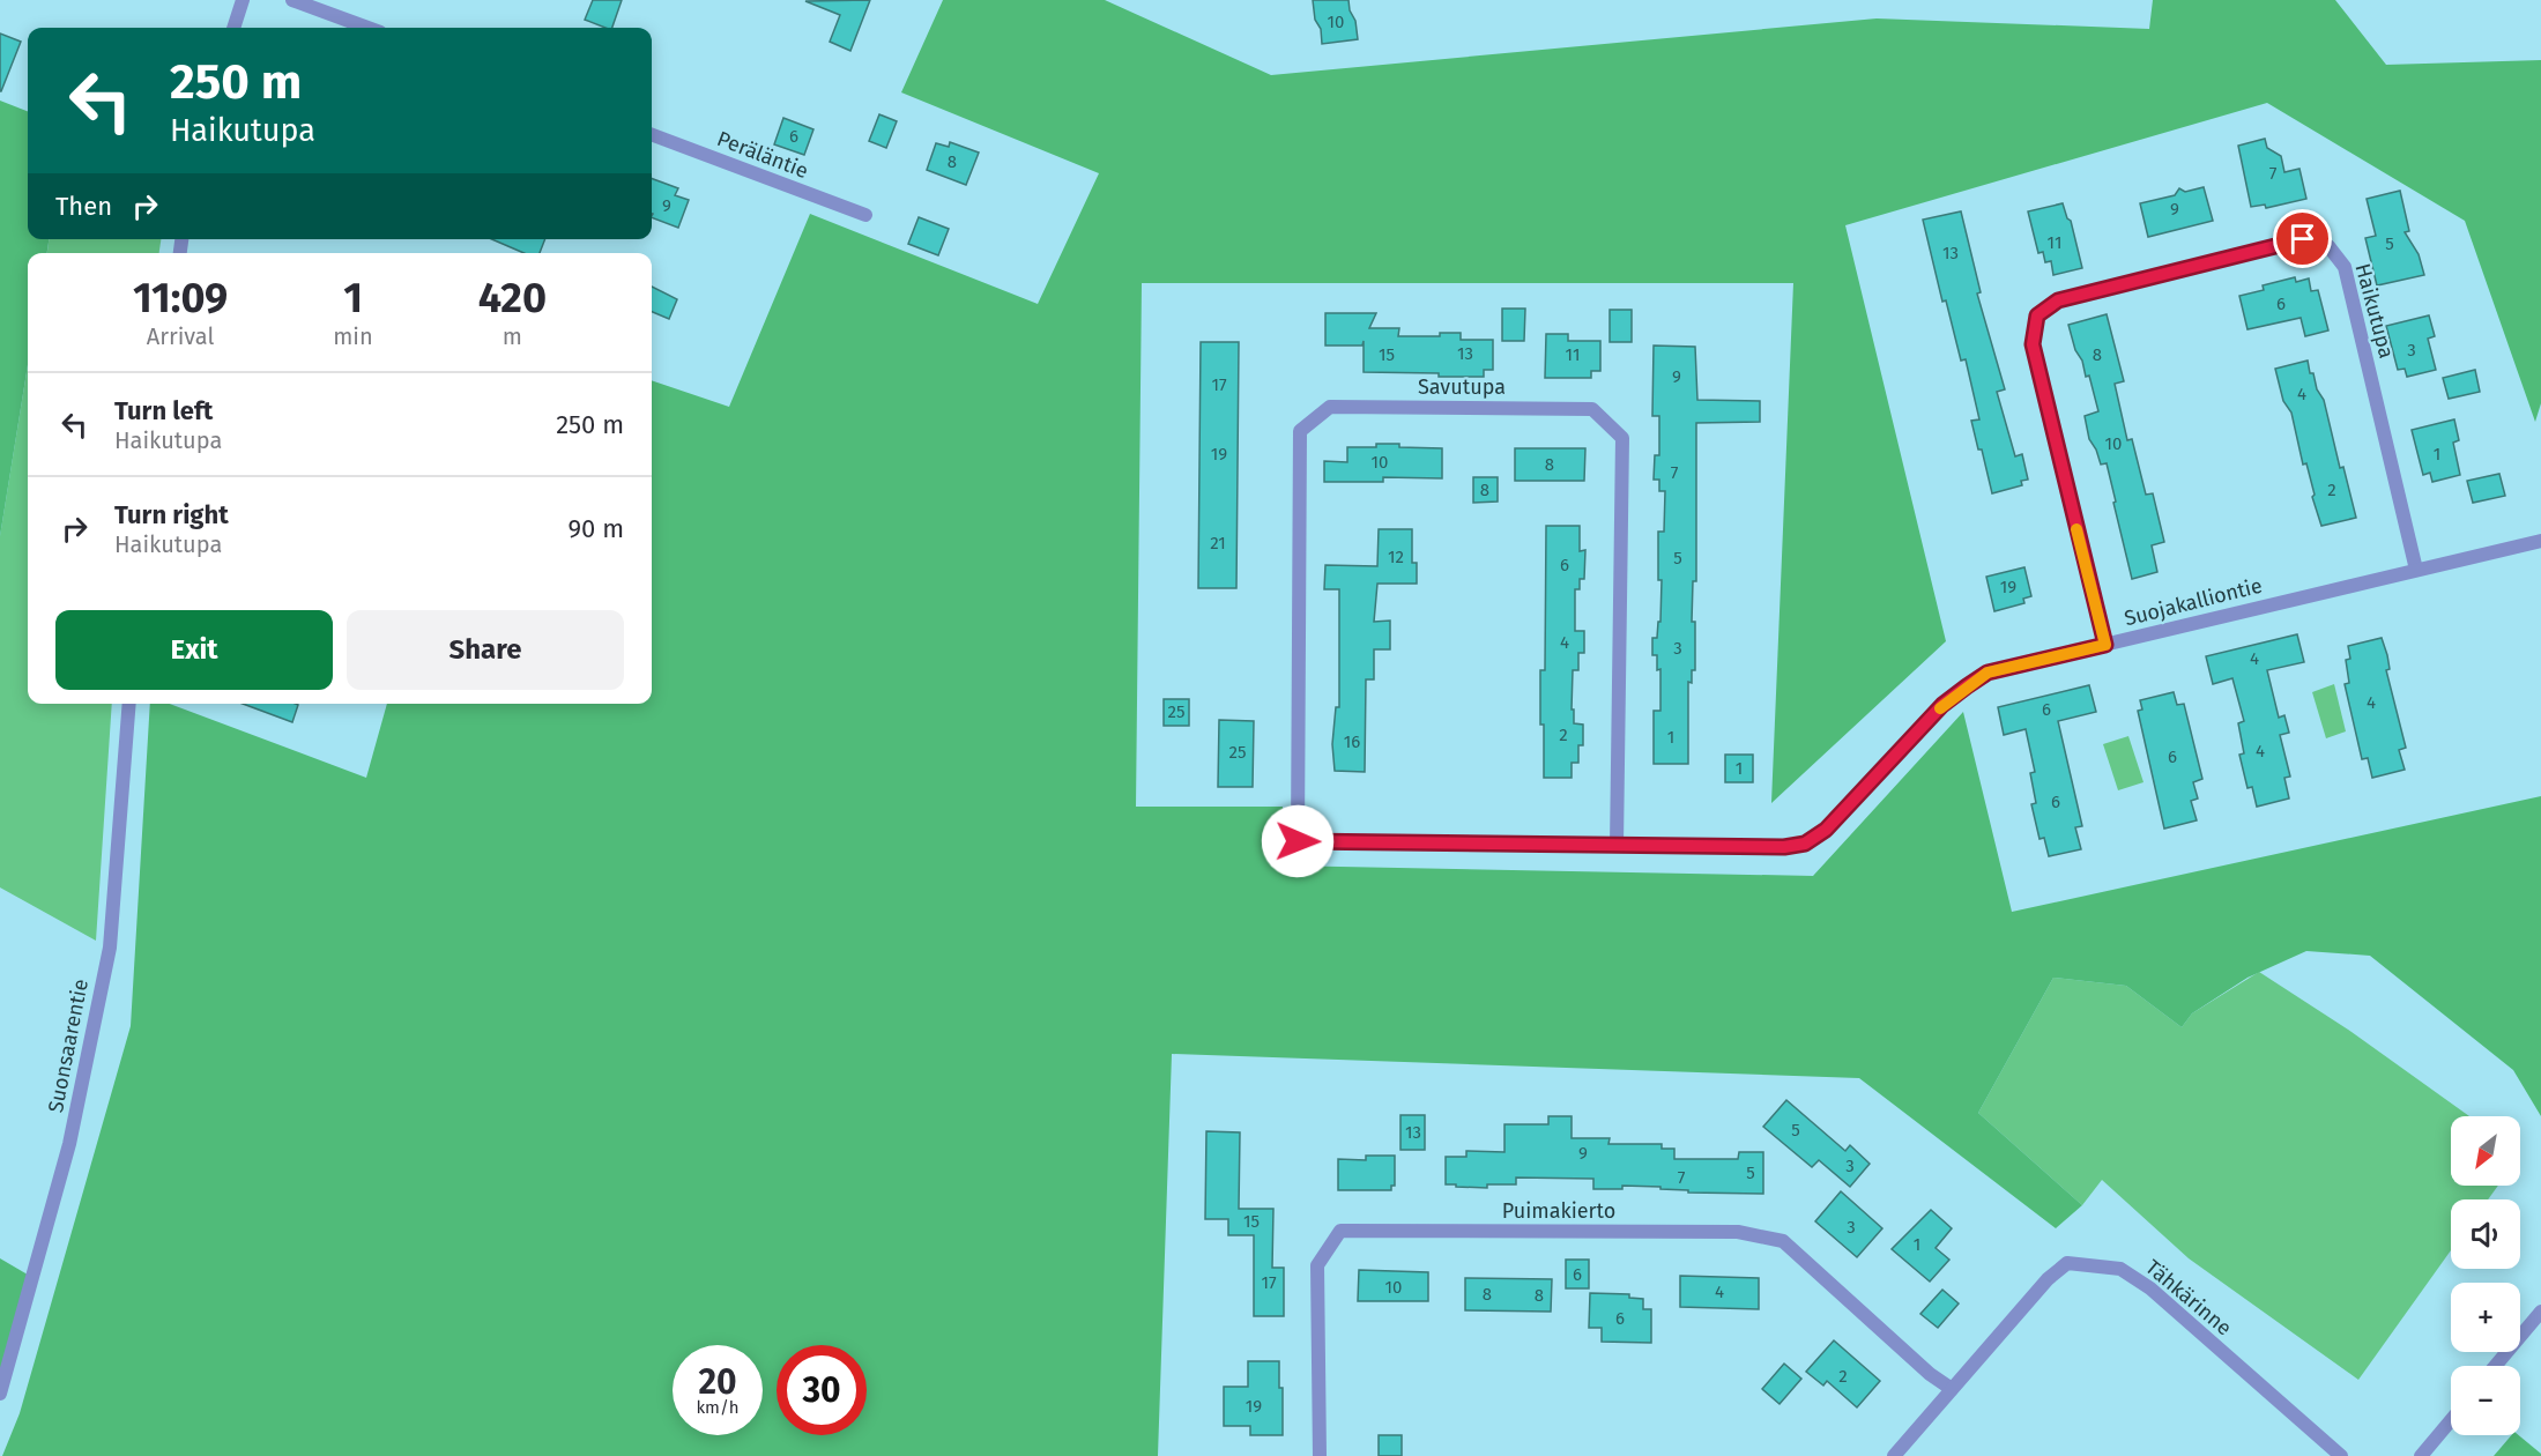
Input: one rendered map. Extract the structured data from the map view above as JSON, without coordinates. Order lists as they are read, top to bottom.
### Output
{
  "streets": {
    "street": [
      "Peräläntie",
      "Haikutupa",
      "Savutupa",
      "Suojakalliontie",
      "Suonsaarentie",
      "Puimakierto",
      "Tähkärinne"
    ]
  },
  "crossings": [
    ["Haikutupa", "Suojakalliontie"],
    ["Savutupa", "Suojakalliontie"],
    ["Puimakierto", "Tähkärinne"]
  ],
  "house_numbers": [
    "10",
    "6",
    "8",
    "7",
    "9",
    "9",
    "11",
    "5",
    "13",
    "6",
    "3",
    "13",
    "15",
    "11",
    "8",
    "9",
    "17",
    "4",
    "10",
    "19",
    "1",
    "10",
    "8",
    "7",
    "8",
    "2",
    "21",
    "12",
    "5",
    "6",
    "19",
    "4",
    "3",
    "4",
    "4",
    "6",
    "25",
    "2",
    "1",
    "16",
    "4",
    "25",
    "6",
    "1",
    "6",
    "5",
    "13",
    "9",
    "3",
    "5",
    "7",
    "15",
    "3",
    "1",
    "6",
    "17",
    "10",
    "4",
    "8",
    "8",
    "6",
    "2",
    "19"
  ],
  "north": "bottom left",
  "page": {
    "turn": ["250 m", "Haikutupa"],
    "then": "Then",
    "eta": [
      "11:09",
      "Arrival",
      "1",
      "min",
      "420",
      "m"
    ],
    "list": [
      {
        "name": "Turn left",
        "note": "Haikutupa",
        "value": "250 m"
      },
      {
        "name": "Turn right",
        "note": "Haikutupa",
        "value": "90 m"
      }
    ],
    "buttons": ["Exit", "Share"],
    "map_buttons": ["+", "−"],
    "speed": "20 km/h",
    "limit": "30"
  }
}
